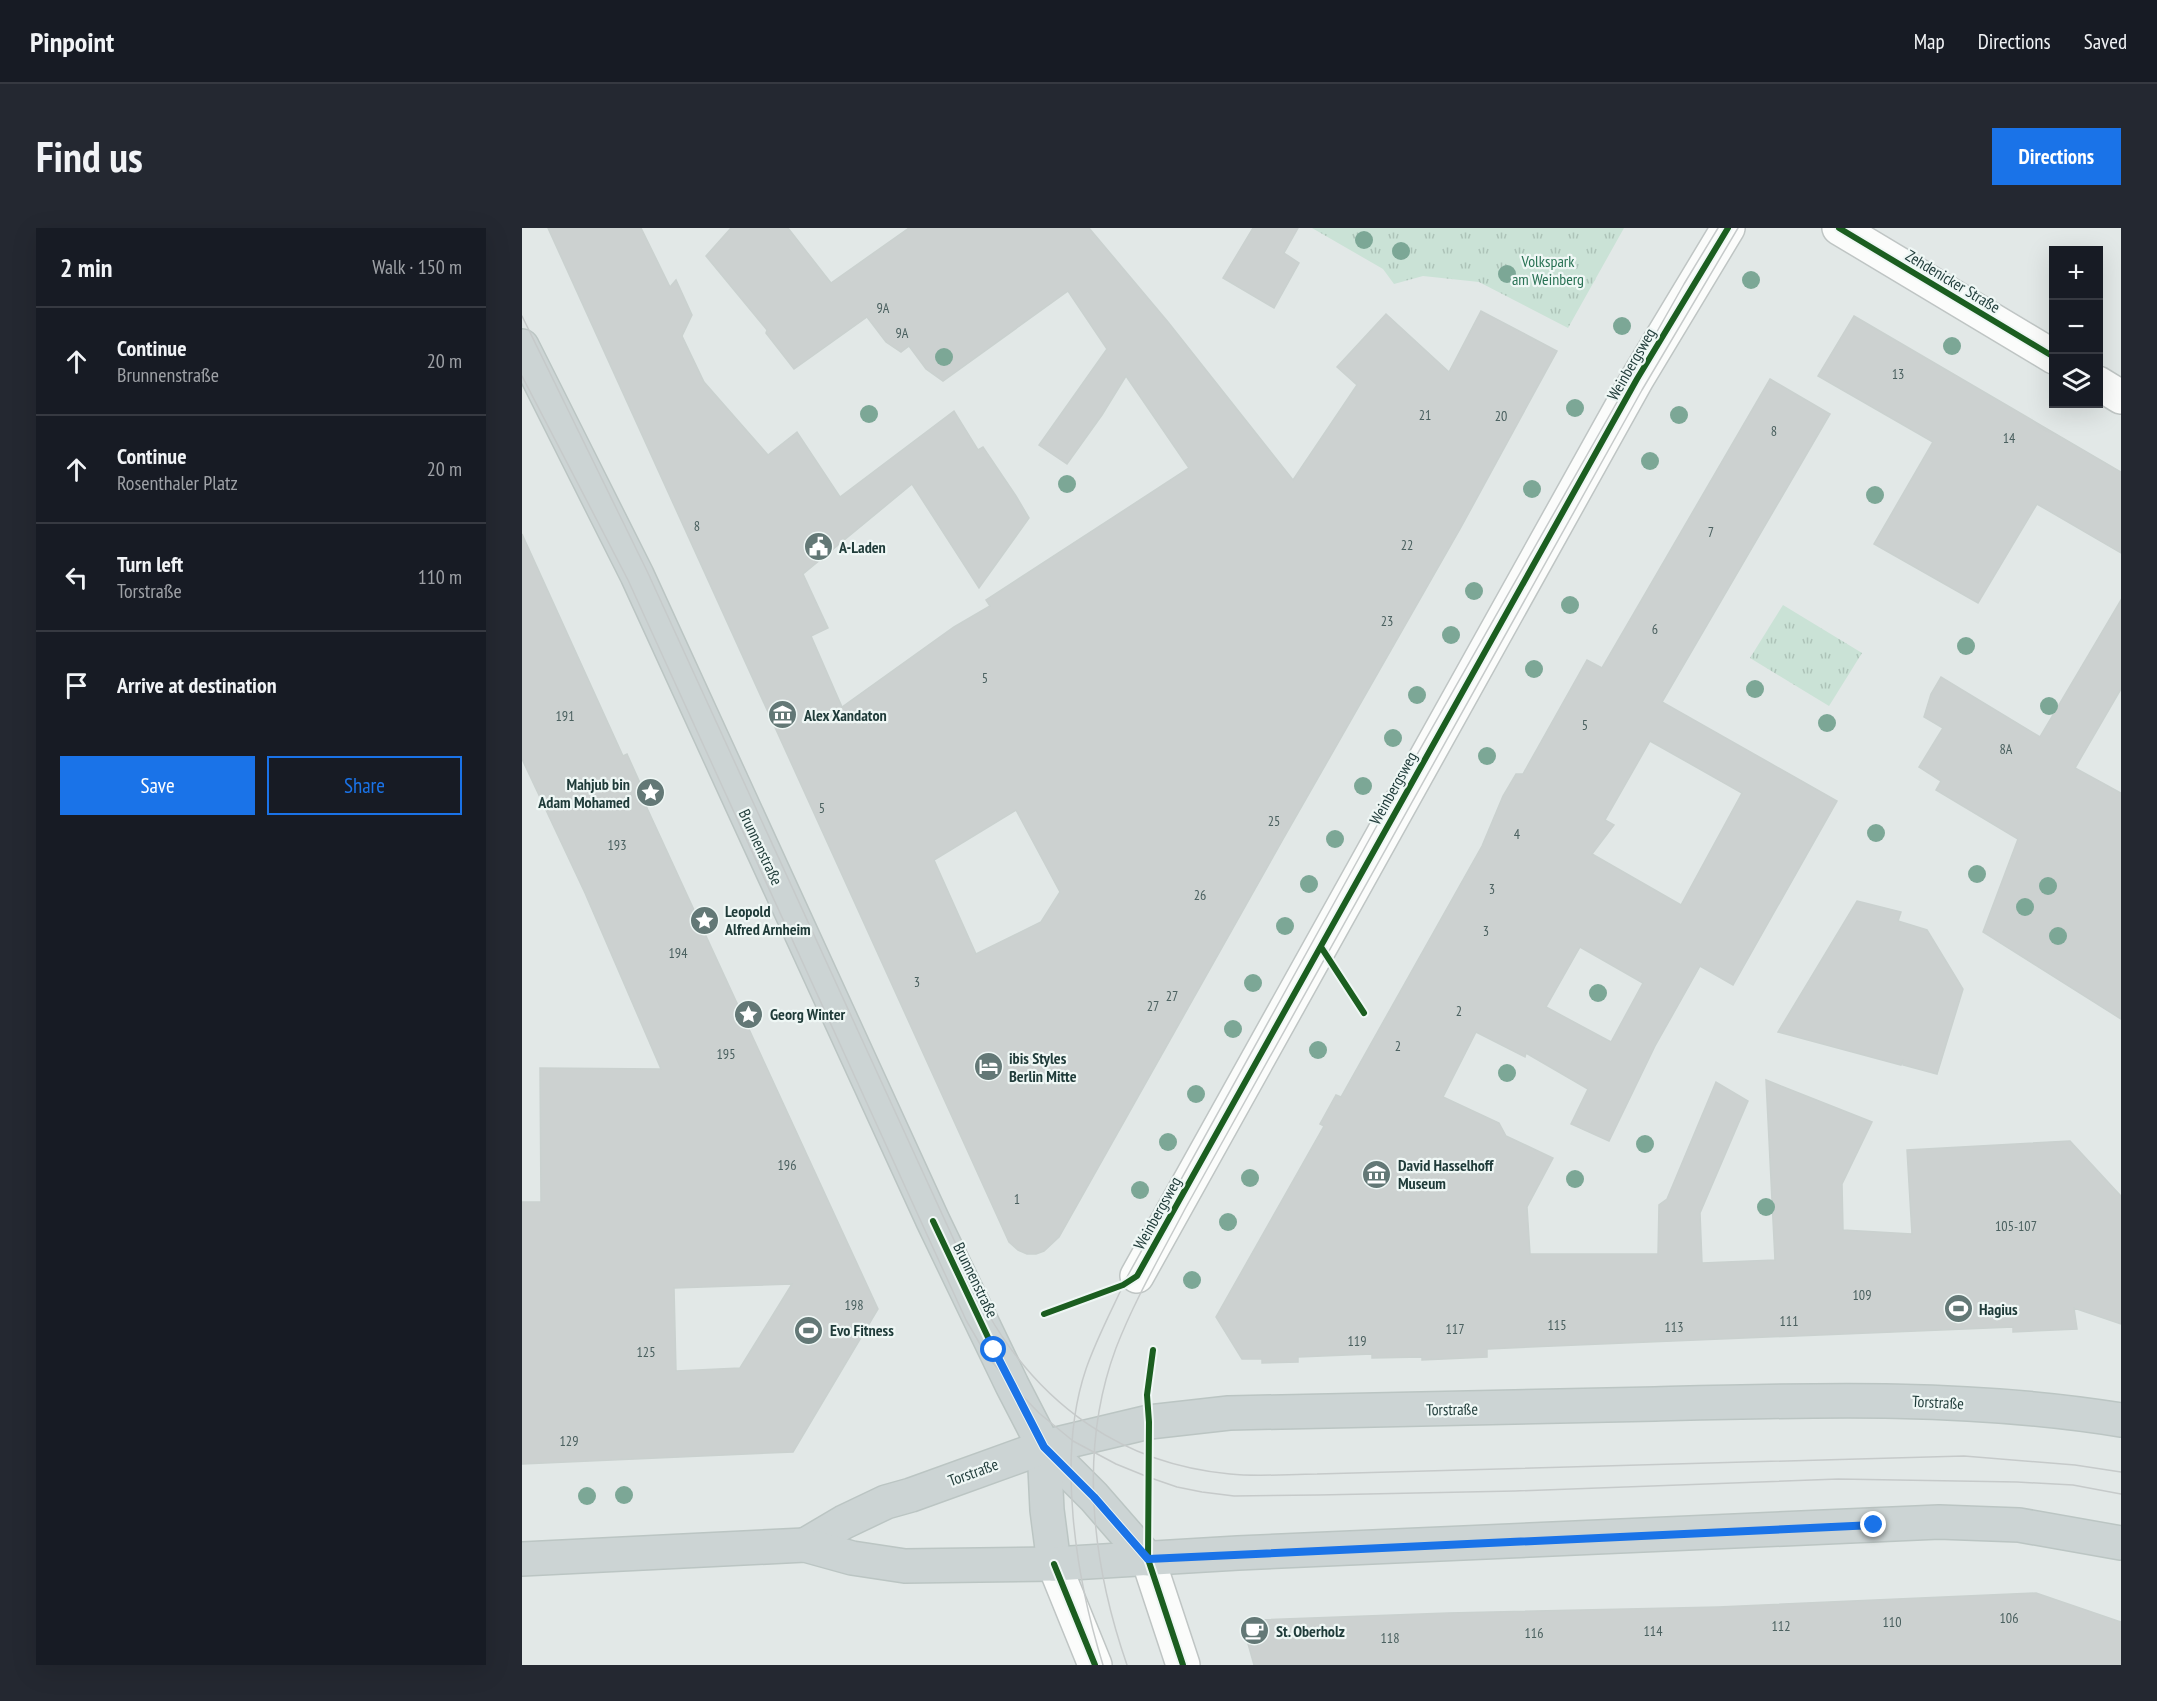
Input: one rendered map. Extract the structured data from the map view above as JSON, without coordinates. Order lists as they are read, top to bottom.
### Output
{
  "streets": {
    "main road": ["Brunnenstraße", "Torstraße"],
    "street": ["Zehdenicker Straße", "Weinbergsweg"]
  },
  "crossings": [
    ["Brunnenstraße", "Torstraße"]
  ],
  "parks": ["Volkspark am Weinberg"],
  "places": {
    "public building": ["A-Laden"],
    "museum": ["Alex Xandaton", "David Hasselhoff Museum"],
    "place": ["Mahjub bin Adam Mohamed", "Leopold Alfred Arnheim", "Georg Winter"],
    "hotel": ["ibis Styles Berlin Mitte"],
    "sports": ["Hagius", "Evo Fitness"],
    "cafe": ["St. Oberholz"]
  },
  "house_numbers": [
    "9A",
    "9A",
    "13",
    "21",
    "20",
    "8",
    "14",
    "8",
    "7",
    "22",
    "23",
    "6",
    "5",
    "191",
    "5",
    "8A",
    "5",
    "25",
    "4",
    "193",
    "3",
    "26",
    "3",
    "194",
    "3",
    "27",
    "27",
    "2",
    "2",
    "195",
    "196",
    "1",
    "105-107",
    "109",
    "198",
    "111",
    "115",
    "113",
    "117",
    "119",
    "125",
    "129",
    "106",
    "110",
    "112",
    "114",
    "116",
    "118"
  ],
  "page": {
    "header": "Pinpoint",
    "nav": ["Map", "Directions", "Saved"],
    "buttons": [
      "Directions",
      ["Save", "Share"]
    ],
    "title": "Find us",
    "heading": ["2 min", "Walk · 150 m"],
    "map_buttons": ["+", "−"],
    "list": [
      ["Continue", "Brunnenstraße", "20 m"],
      ["Continue", "Rosenthaler Platz", "20 m"],
      ["Turn left", "Torstraße", "110 m"],
      "Arrive at destination"
    ]
  }
}
